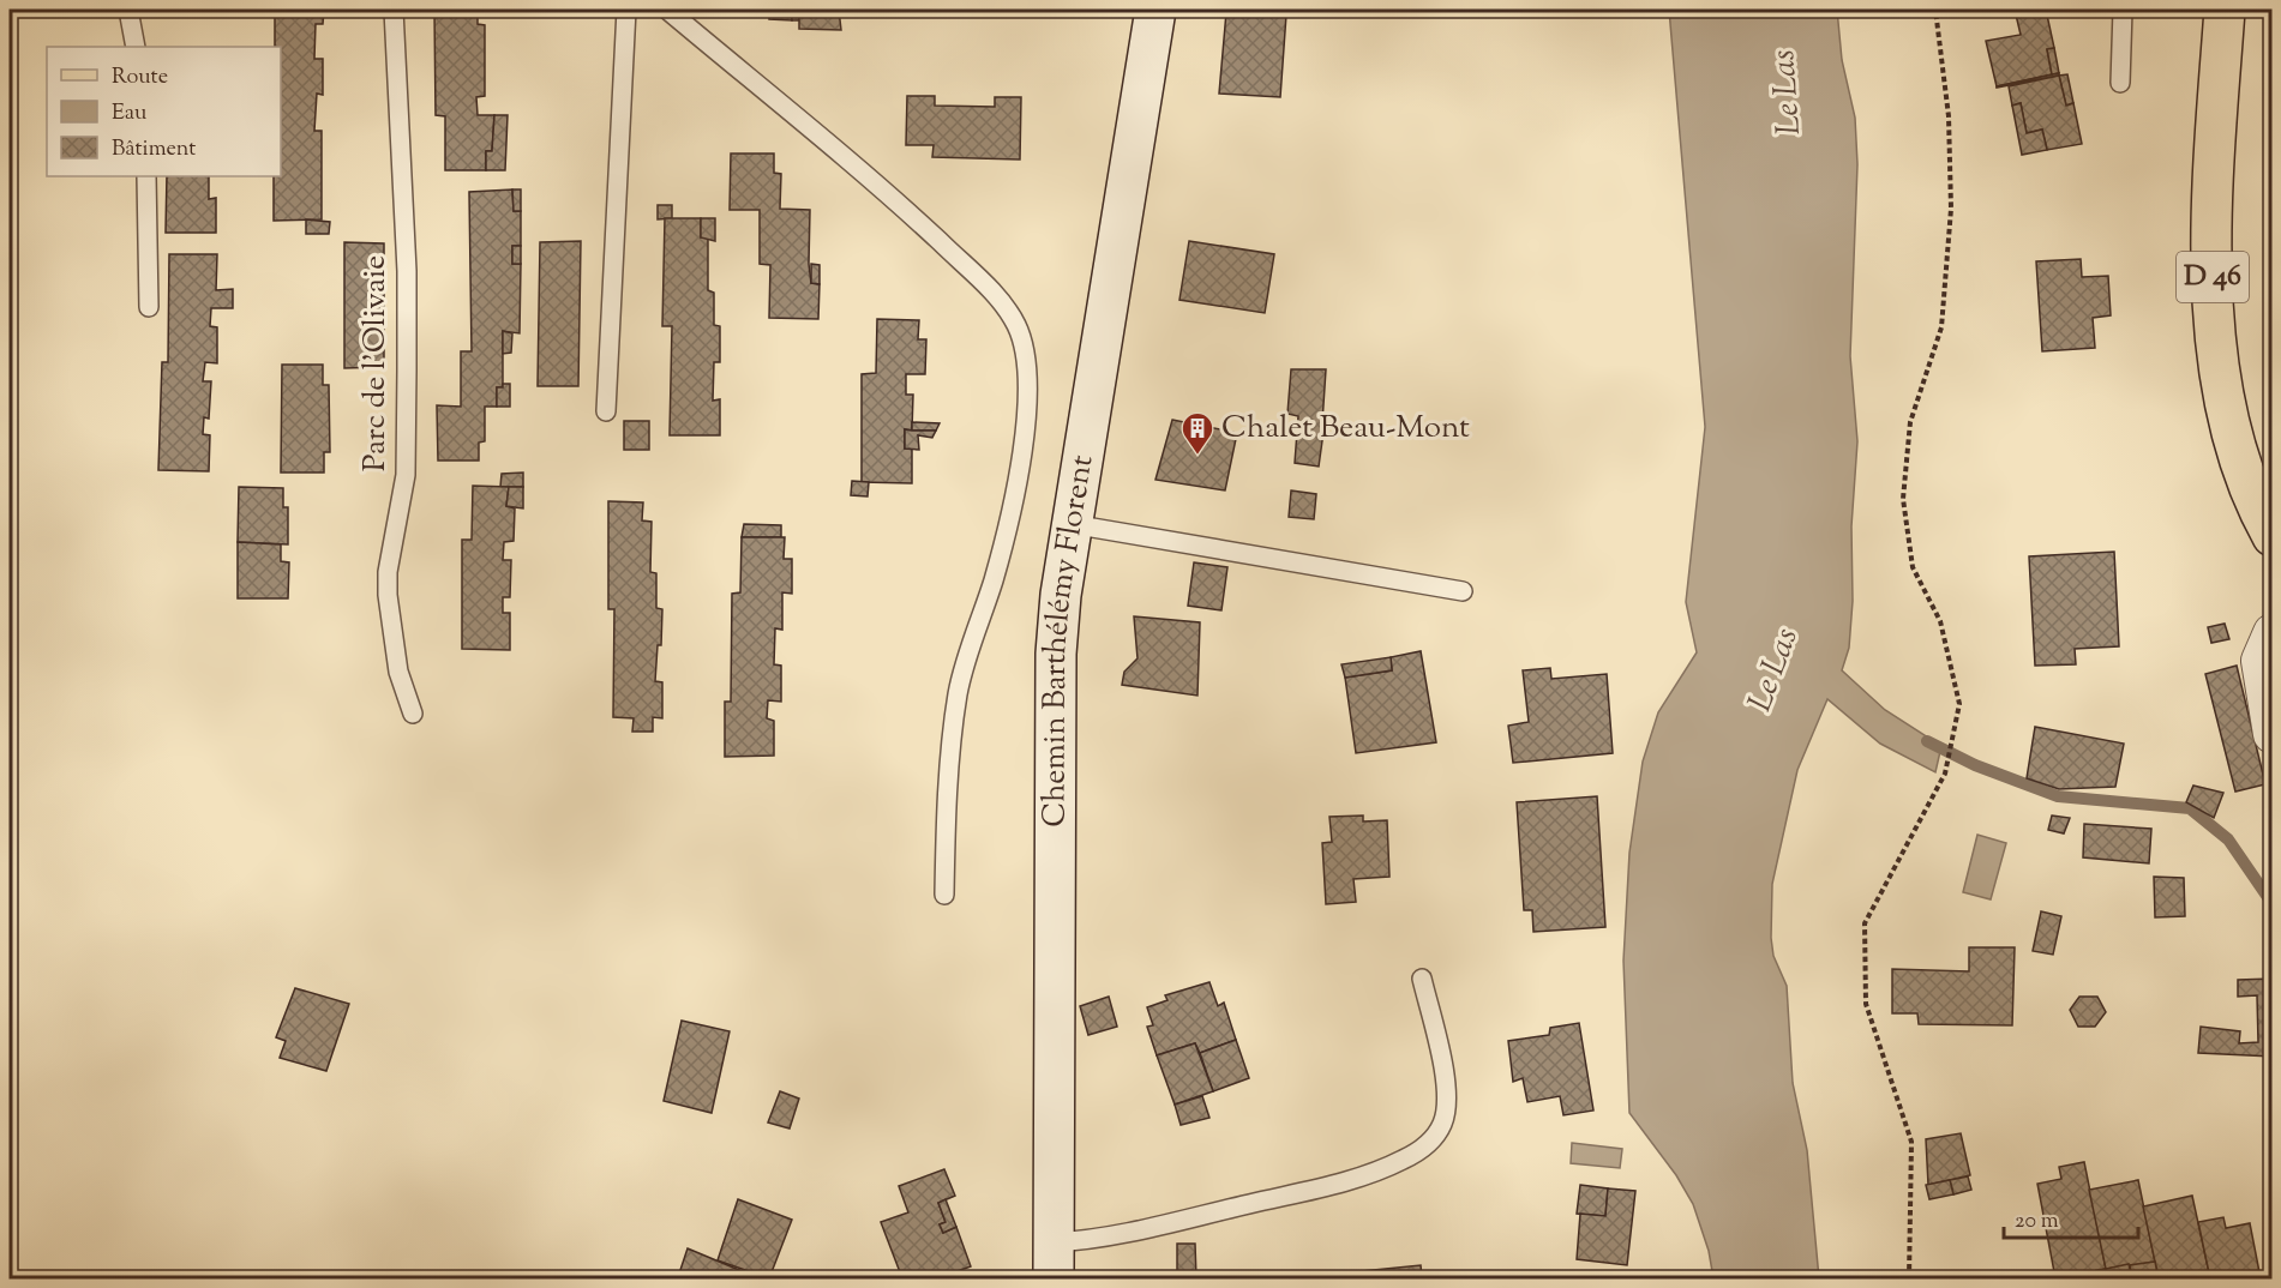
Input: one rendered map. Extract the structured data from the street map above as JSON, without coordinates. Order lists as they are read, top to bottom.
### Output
{
  "streets": {
    "main road": ["D 46"],
    "street": ["Chemin Barthélémy Florent"],
    "lane": ["Parc de l'Olivaie"]
  },
  "water": ["Le Las"],
  "places": {
    "building": ["Chalet Beau-Mont"]
  },
  "legend": ["Route", "Eau", "Bâtiment"],
  "scale_bar": "20 m"
}
